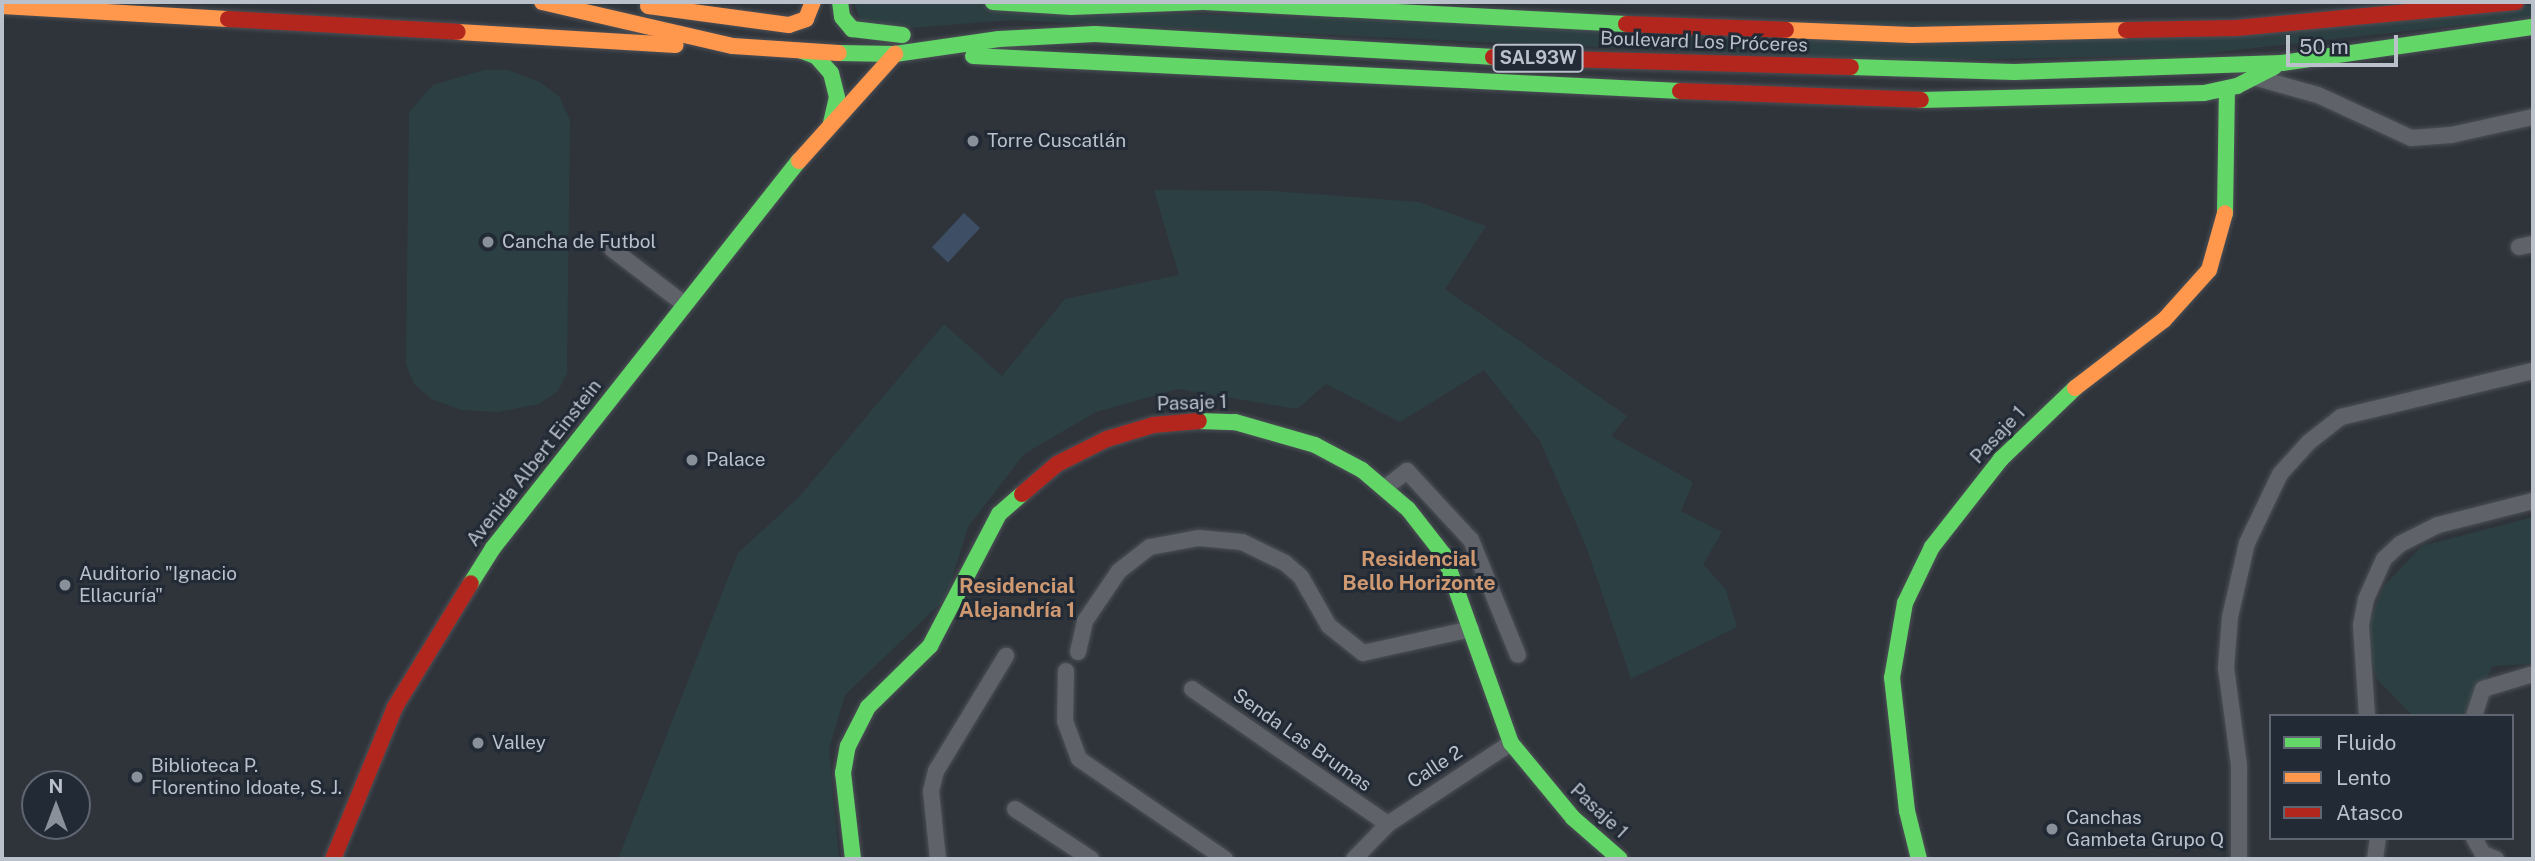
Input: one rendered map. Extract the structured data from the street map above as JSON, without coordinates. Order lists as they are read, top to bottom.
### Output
{
  "streets": {
    "main road": [
      "Boulevard Los Próceres",
      "SAL93W",
      "Pasaje 1",
      "Avenida Albert Einstein"
    ],
    "street": ["Senda Las Brumas", "Calle 2"]
  },
  "crossings": [
    ["Boulevard Los Próceres", "Avenida Albert Einstein"],
    ["Pasaje 1", "Calle 2"],
    ["Senda Las Brumas", "Calle 2"]
  ],
  "districts": ["Residencial Bello Horizonte", "Residencial Alejandría 1"],
  "places": [
    "Torre Cuscatlán",
    "Cancha de Futbol",
    "Palace",
    "Auditorio \"Ignacio Ellacuría\"",
    "Valley",
    "Biblioteca P. Florentino Idoate, S. J.",
    "Canchas Gambeta Grupo Q"
  ],
  "legend": ["Fluido", "Lento", "Atasco"],
  "scale_bar": "50 m",
  "north": "top"
}
